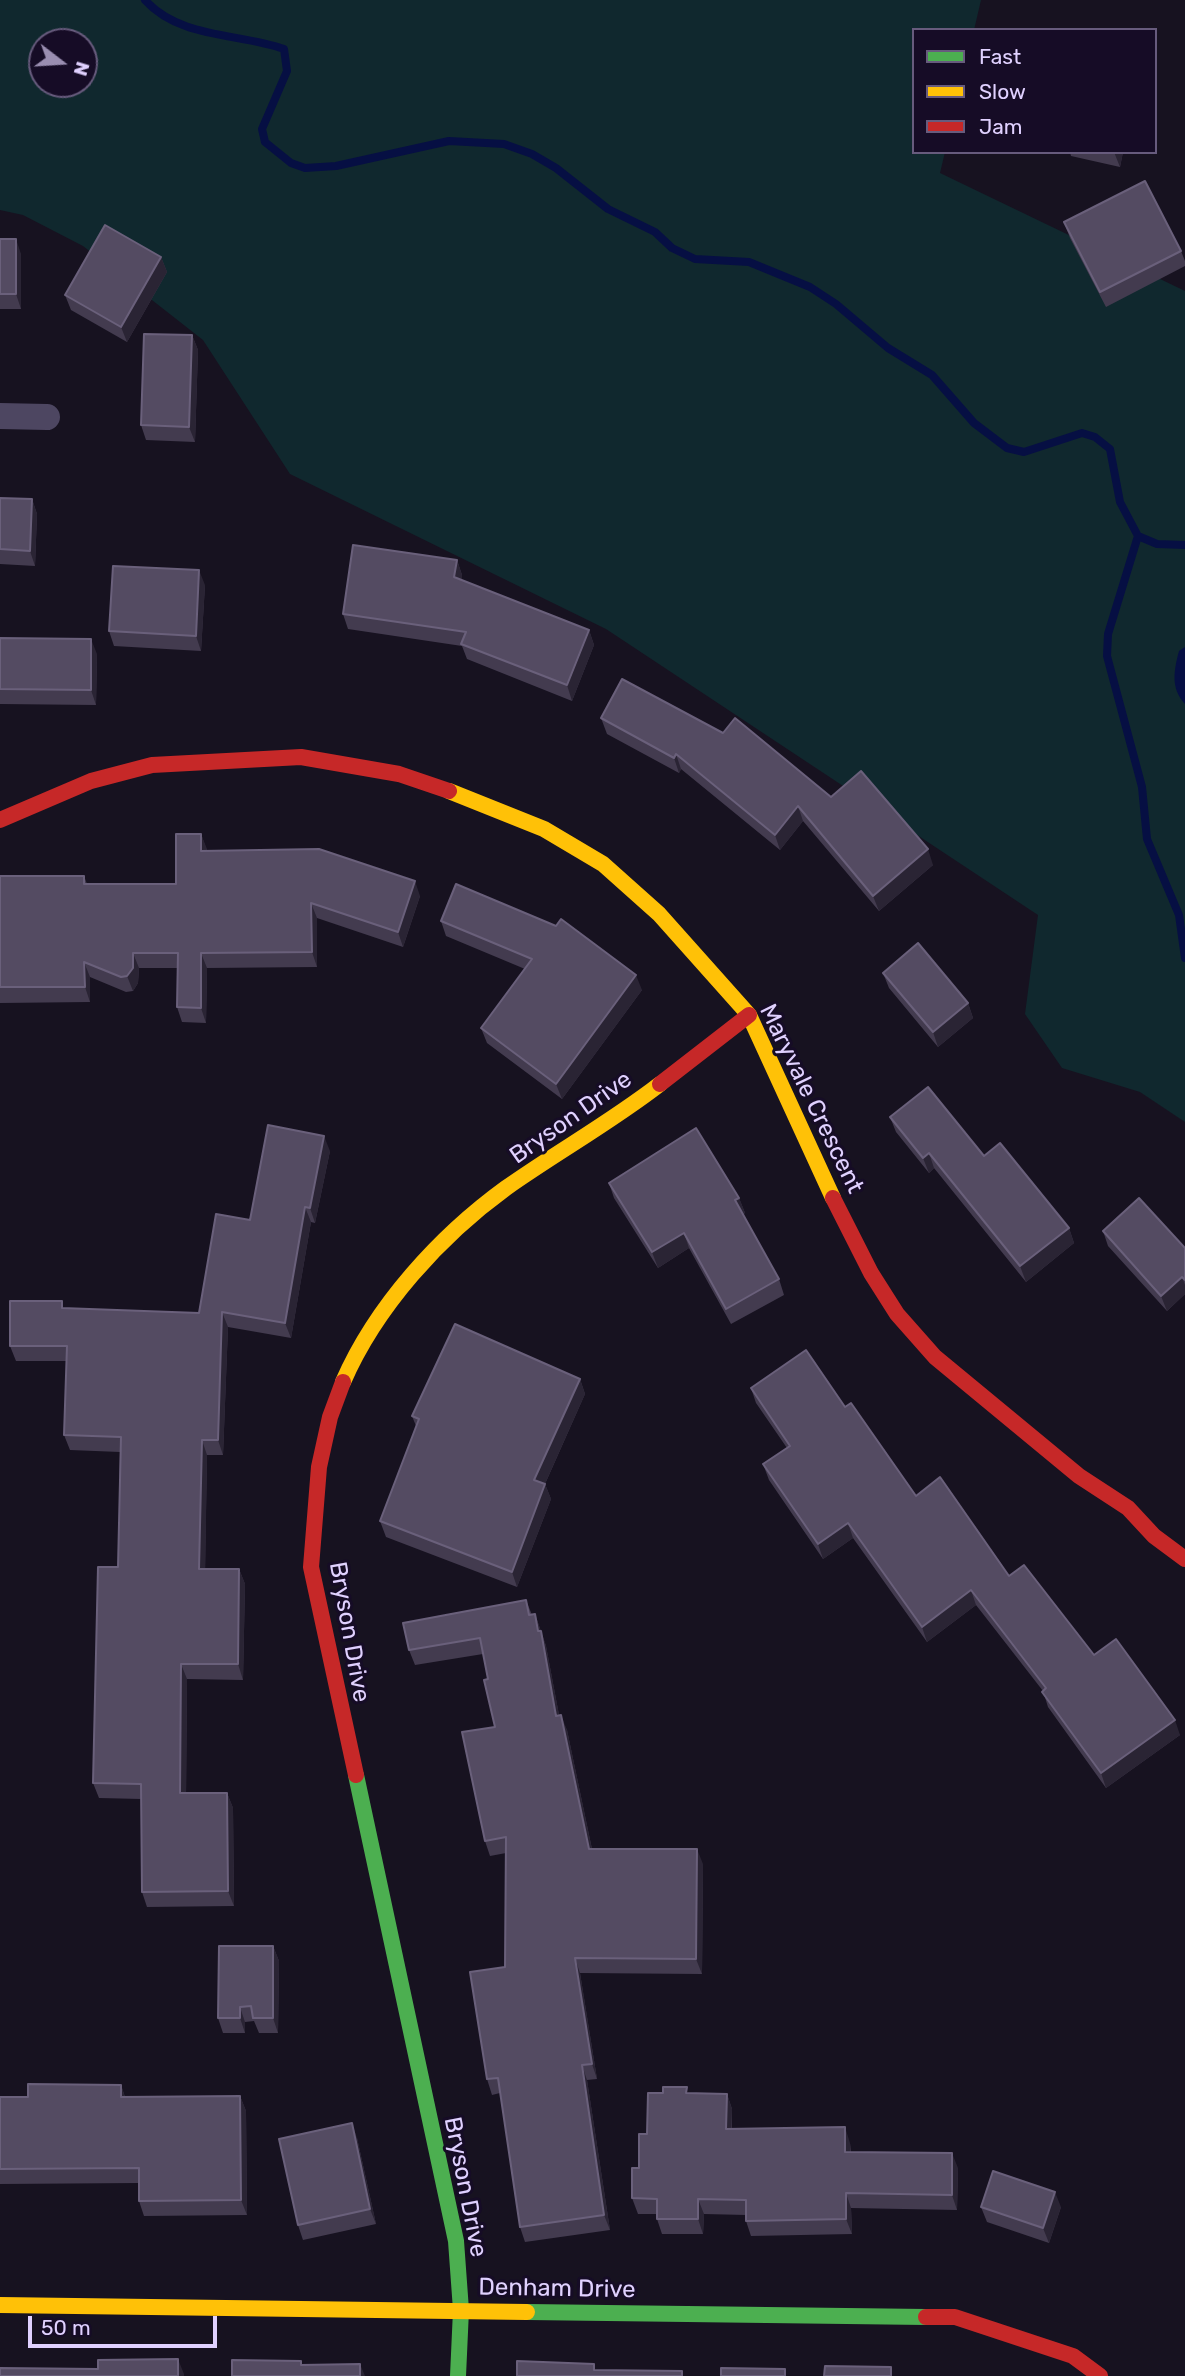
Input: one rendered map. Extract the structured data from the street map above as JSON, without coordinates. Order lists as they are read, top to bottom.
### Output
{
  "streets": {
    "street": ["Maryvale Crescent", "Bryson Drive", "Denham Drive"]
  },
  "crossings": [
    ["Maryvale Crescent", "Bryson Drive"],
    ["Bryson Drive", "Denham Drive"]
  ],
  "legend": ["Fast", "Slow", "Jam"],
  "scale_bar": "50 m",
  "north": "right"
}
